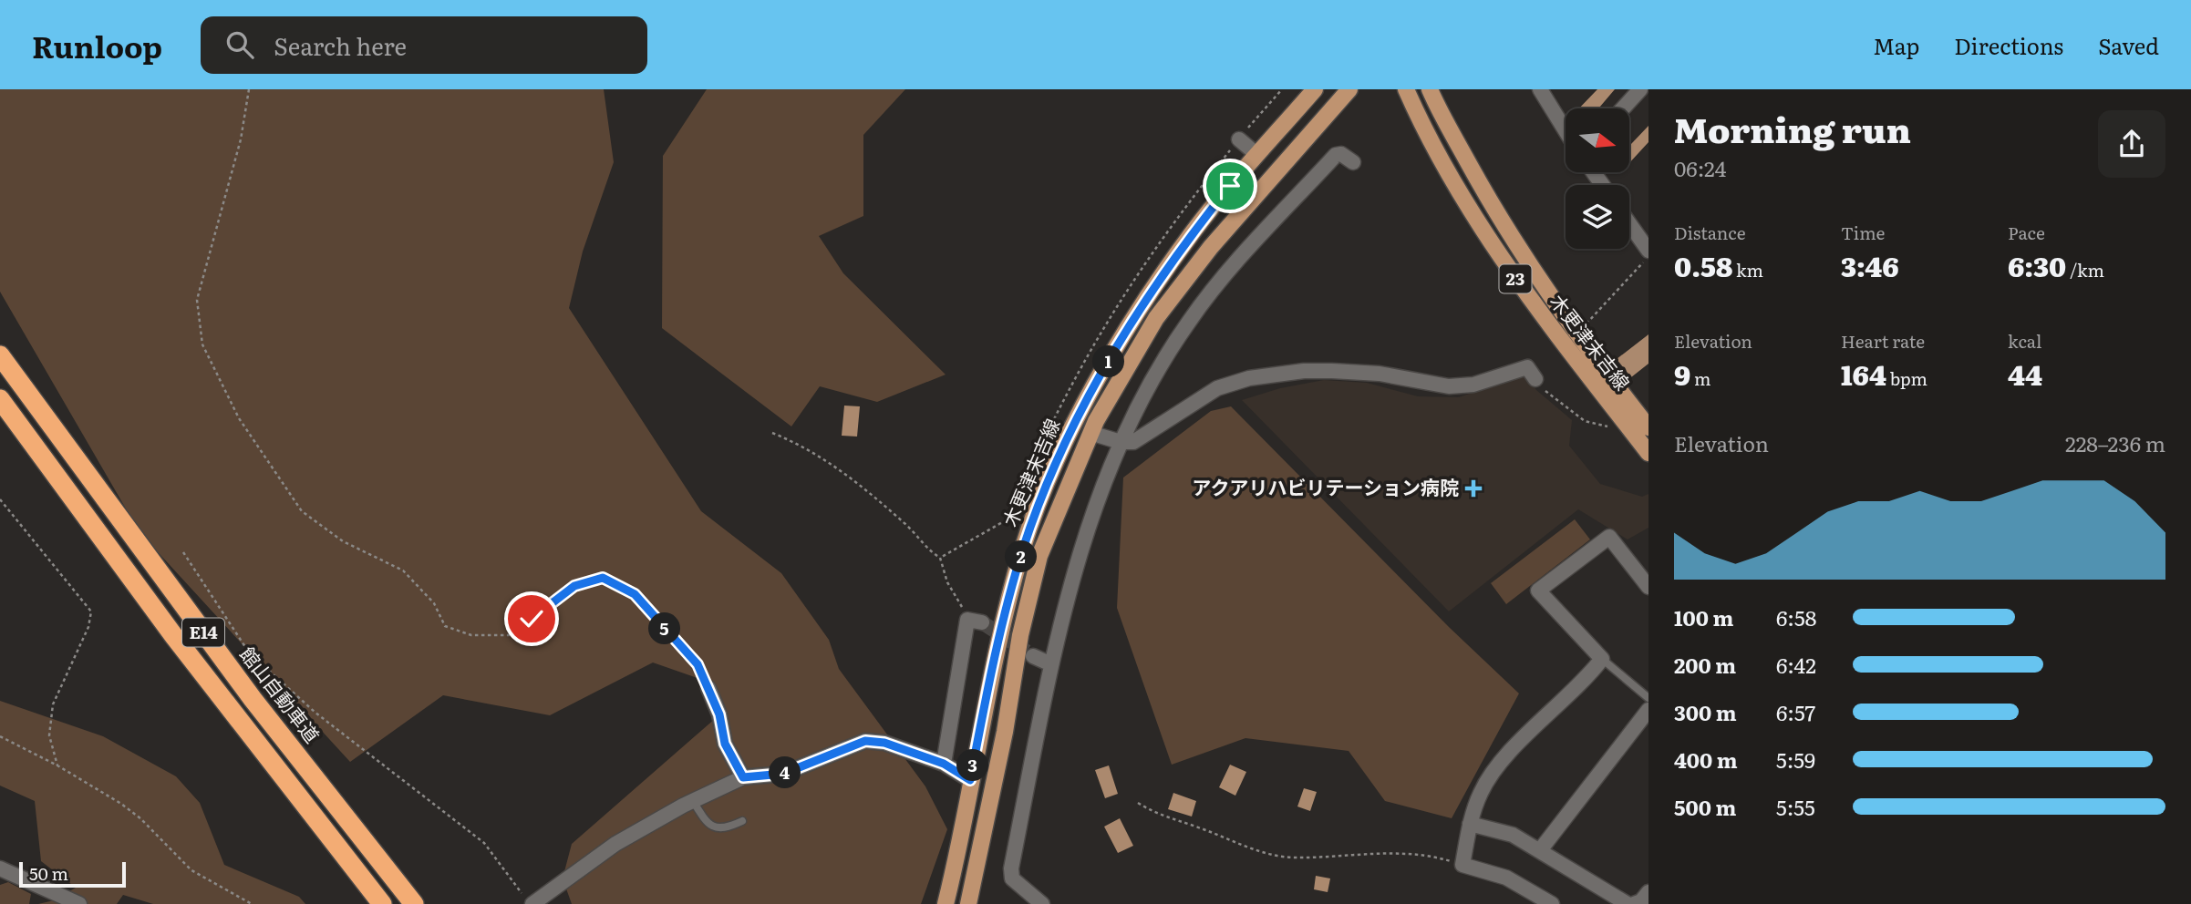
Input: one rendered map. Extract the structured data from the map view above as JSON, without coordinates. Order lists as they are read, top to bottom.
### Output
{
  "streets": {
    "highway": ["E14", "館山自動車道"],
    "main road": ["23", "木更津末吉線"]
  },
  "places": {
    "health": ["アクアリハビリテーション病院"]
  },
  "scale_bar": "50 m",
  "north": "right",
  "page": {
    "header": "Runloop",
    "search": "Search here",
    "nav": ["Map", "Directions", "Saved"],
    "heading": ["Morning run", "06:24"],
    "stats": [
      ["Distance", "0.58 km"],
      ["Time", "3:46"],
      ["Pace", "6:30 /km"],
      ["Elevation", "9 m"],
      ["Heart rate", "164 bpm"],
      ["kcal", "44"]
    ],
    "pins": [
      "1",
      "2",
      "5",
      "3",
      "4"
    ],
    "chart": ["Elevation", "228–236 m"],
    "list": [
      {
        "name": "100 m",
        "note": "6:58"
      },
      {
        "name": "200 m",
        "note": "6:42"
      },
      {
        "name": "300 m",
        "note": "6:57"
      },
      {
        "name": "400 m",
        "note": "5:59"
      },
      {
        "name": "500 m",
        "note": "5:55"
      }
    ],
    "scale": "50 m"
  }
}
